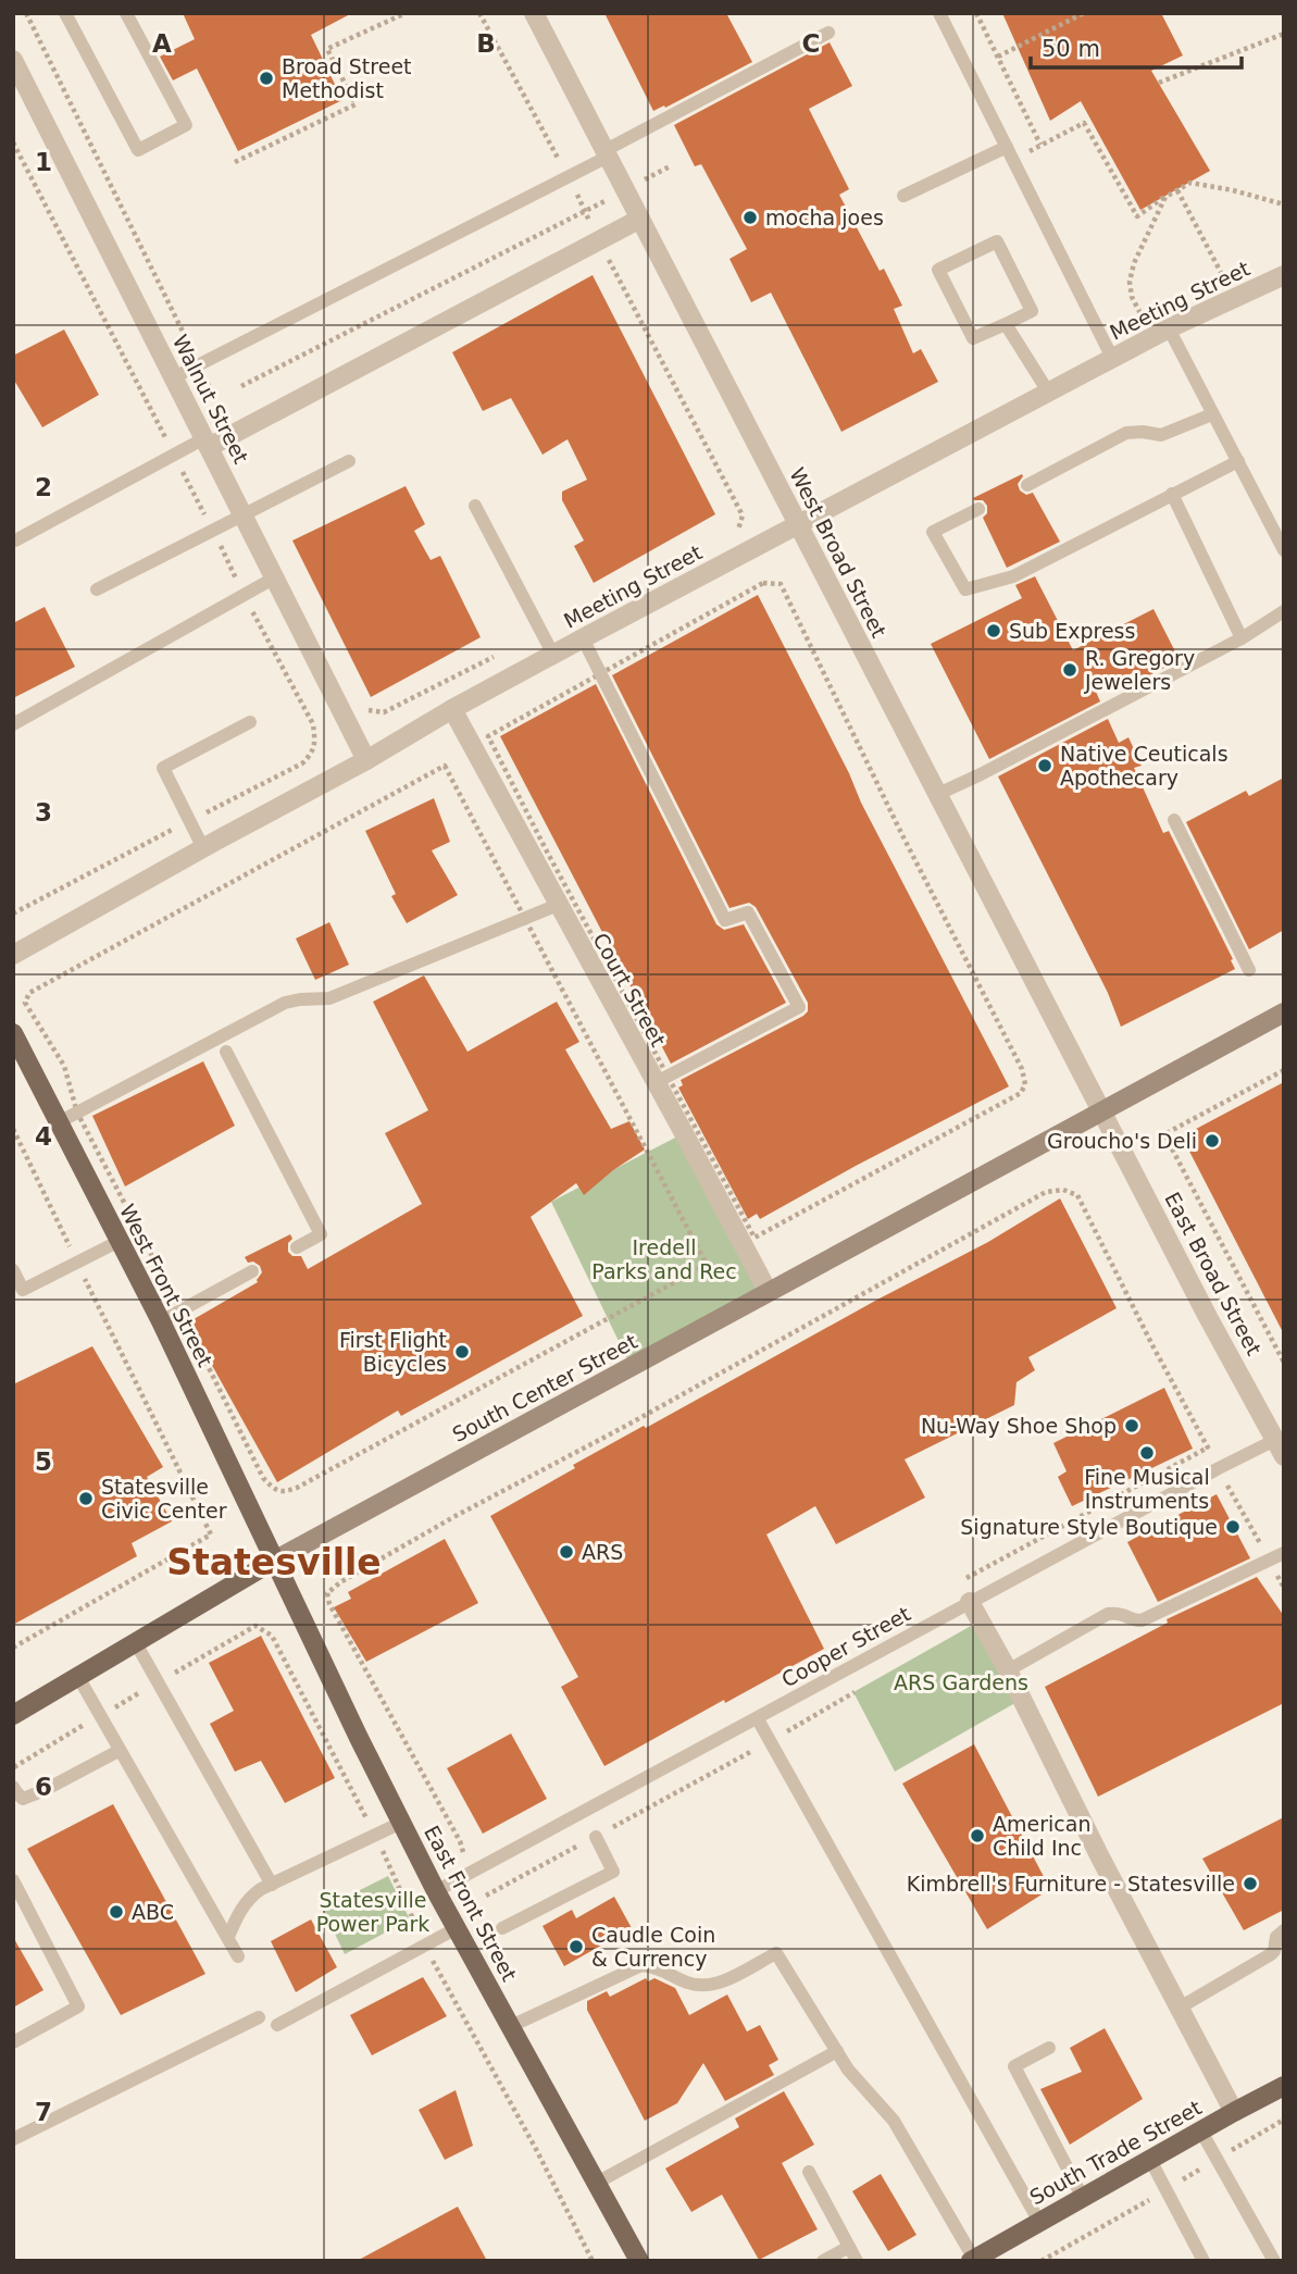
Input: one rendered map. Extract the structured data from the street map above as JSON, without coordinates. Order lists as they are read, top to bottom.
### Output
{
  "streets": {
    "main road": [
      "West Front Street",
      "South Center Street",
      "East Front Street",
      "South Trade Street"
    ],
    "street": [
      "Meeting Street",
      "Walnut Street",
      "West Broad Street",
      "Court Street",
      "East Broad Street"
    ],
    "lane": ["Cooper Street"]
  },
  "crossings": [
    ["Meeting Street", "Walnut Street"],
    ["Meeting Street", "West Broad Street"],
    ["Meeting Street", "Court Street"],
    ["West Broad Street", "East Broad Street"],
    ["West Broad Street", "South Center Street"],
    ["Court Street", "South Center Street"],
    ["East Broad Street", "South Center Street"],
    ["East Broad Street", "Cooper Street"],
    ["West Front Street", "South Center Street"],
    ["West Front Street", "East Front Street"],
    ["South Center Street", "East Front Street"],
    ["Cooper Street", "East Front Street"]
  ],
  "districts": ["Statesville"],
  "parks": ["Iredell Parks and Rec", "ARS Gardens", "Statesville Power Park"],
  "places": [
    "Broad Street Methodist",
    "mocha joes",
    "Sub Express",
    "R. Gregory Jewelers",
    "Native Ceuticals Apothecary",
    "Groucho's Deli",
    "First Flight Bicycles",
    "Nu-Way Shoe Shop",
    "Fine Musical Instruments",
    "Statesville Civic Center",
    "Signature Style Boutique",
    "ARS",
    "American Child Inc",
    "Kimbrell's Furniture - Statesville",
    "ABC",
    "Caudle Coin & Currency"
  ],
  "scale_bar": "50 m",
  "grid": {
    "columns": ["A", "B", "C"],
    "rows": [
      "1",
      "2",
      "3",
      "4",
      "5",
      "6",
      "7"
    ]
  }
}
